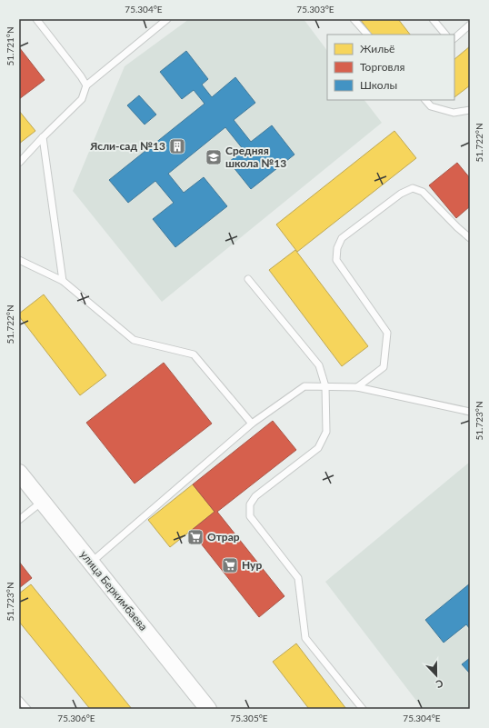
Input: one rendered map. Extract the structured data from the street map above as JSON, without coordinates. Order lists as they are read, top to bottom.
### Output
{
  "streets": {
    "street": ["улица Беркимбаева"]
  },
  "places": {
    "building": ["Ясли-сад №13"],
    "school or university": ["Средняя школа №13"],
    "supermarket": ["Отрар", "Нур"]
  },
  "legend": ["Жильё", "Торговля", "Школы"],
  "north": "bottom",
  "coordinates": [
    "75.304°E",
    "75.303°E",
    "51.721°N",
    "51.722°N",
    "51.723°N",
    "75.306°E",
    "75.305°E"
  ]
}
